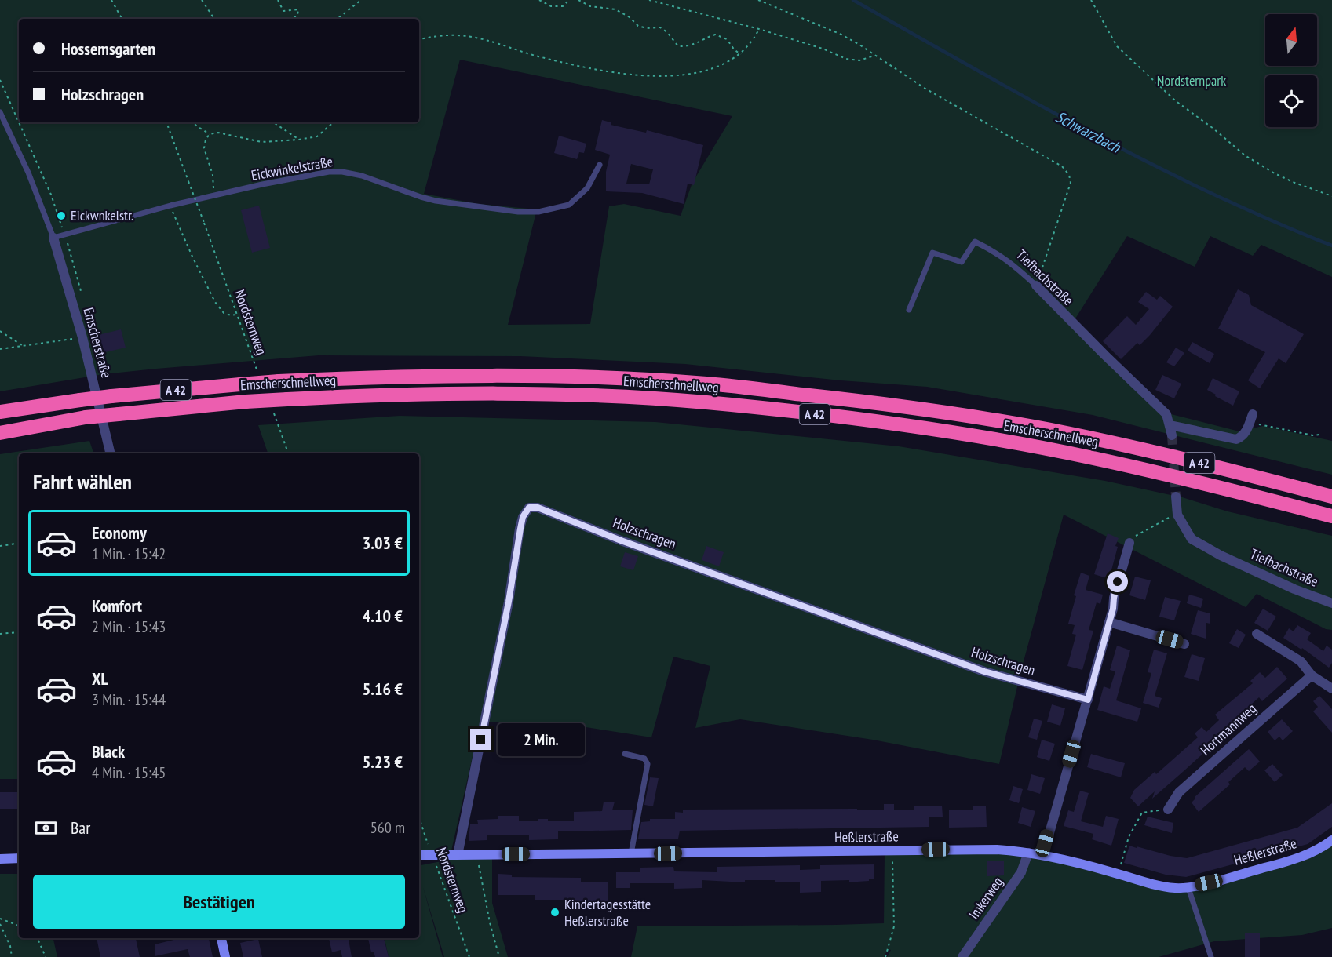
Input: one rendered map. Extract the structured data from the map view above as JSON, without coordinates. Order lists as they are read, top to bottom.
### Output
{
  "streets": {
    "highway": ["Emscherschnellweg", "A 42"],
    "street": [
      "Tiefbachstraße",
      "Emscherstraße",
      "Holzschragen",
      "Hortmannweg",
      "Heßlerstraße",
      "Imkerweg"
    ],
    "lane": ["Eickwinkelstraße"],
    "path": ["Nordsternweg"]
  },
  "crossings": [
    ["Eickwinkelstraße", "Emscherstraße"],
    ["Holzschragen", "Heßlerstraße"],
    ["Heßlerstraße", "Imkerweg"]
  ],
  "water": ["Schwarzbach"],
  "parks": ["Nordsternpark"],
  "places": ["Eickwnkelstr.", "Kindertagesstätte Heßlerstraße"],
  "north": "top",
  "page": {
    "banner": ["Hossemsgarten", "Holzschragen"],
    "heading": "Fahrt wählen",
    "list": [
      {
        "name": "Economy",
        "note": "1 Min. · 15:42",
        "value": "3.03 €"
      },
      {
        "name": "Komfort",
        "note": "2 Min. · 15:43",
        "value": "4.10 €"
      },
      {
        "name": "XL",
        "note": "3 Min. · 15:44",
        "value": "5.16 €"
      },
      {
        "name": "Black",
        "note": "4 Min. · 15:45",
        "value": "5.23 €"
      }
    ],
    "bubble": "2 Min.",
    "pay": ["Bar", "560 m"],
    "buttons": "Bestätigen"
  }
}
